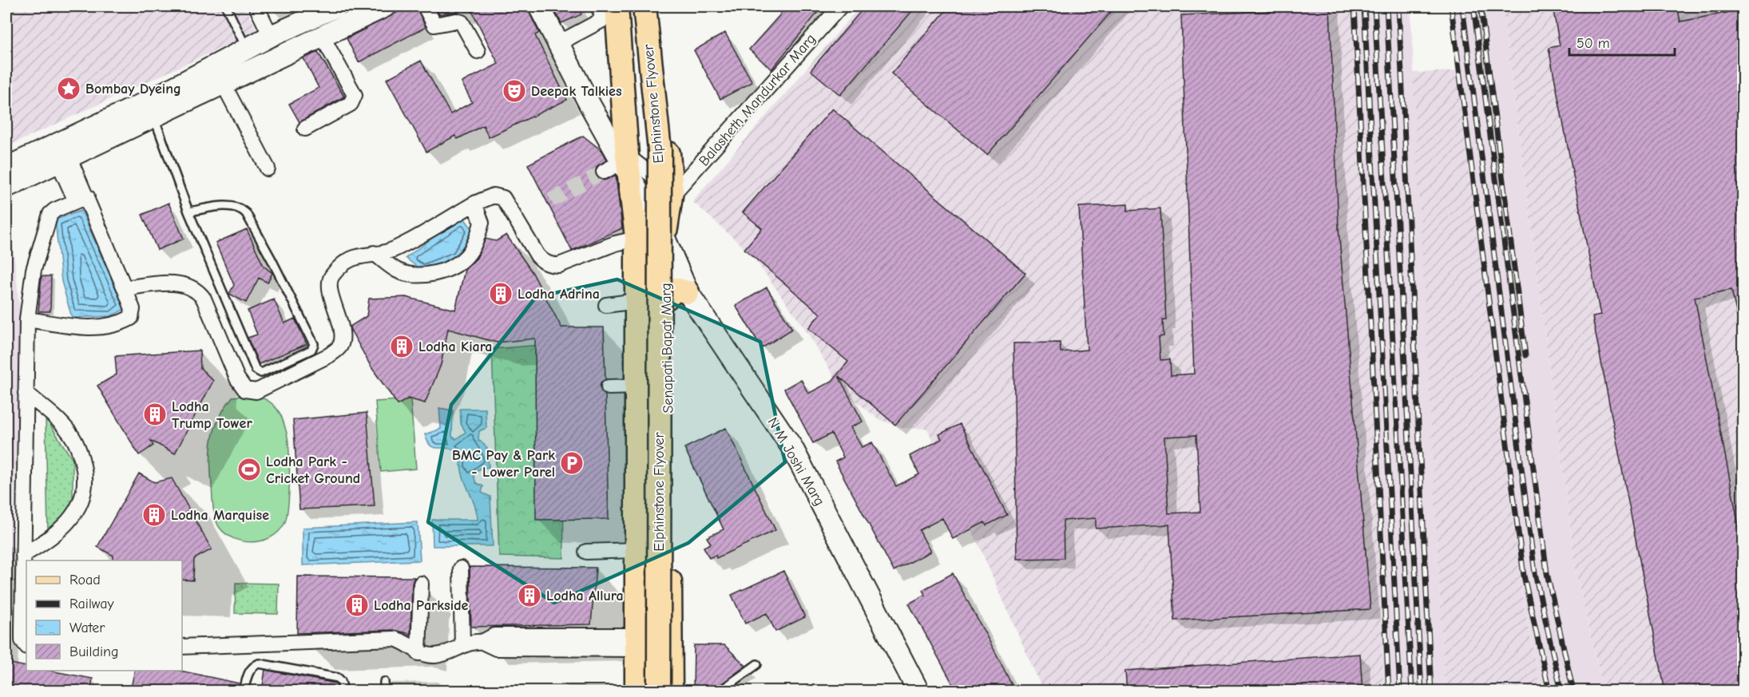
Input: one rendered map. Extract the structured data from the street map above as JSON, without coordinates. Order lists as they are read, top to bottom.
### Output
{
  "streets": {
    "main road": ["Elphinstone Flyover", "Senapati Bapat Marg", "N M Joshi Marg"],
    "street": ["Balasheth Mandurkar Marg"]
  },
  "crossings": [
    ["Balasheth Mandurkar Marg", "Senapati Bapat Marg"],
    ["Senapati Bapat Marg", "N M Joshi Marg"]
  ],
  "places": {
    "place": ["Bombay Dyeing"],
    "theatre": ["Deepak Talkies"],
    "building": [
      "Lodha Adrina",
      "Lodha Kiara",
      "Lodha Trump Tower",
      "Lodha Marquise",
      "Lodha Allura",
      "Lodha Parkside"
    ],
    "parking": ["BMC Pay & Park - Lower Parel"],
    "sports": ["Lodha Park - Cricket Ground"]
  },
  "legend": [
    "Road",
    "Railway",
    "Water",
    "Building"
  ],
  "scale_bar": "50 m"
}
